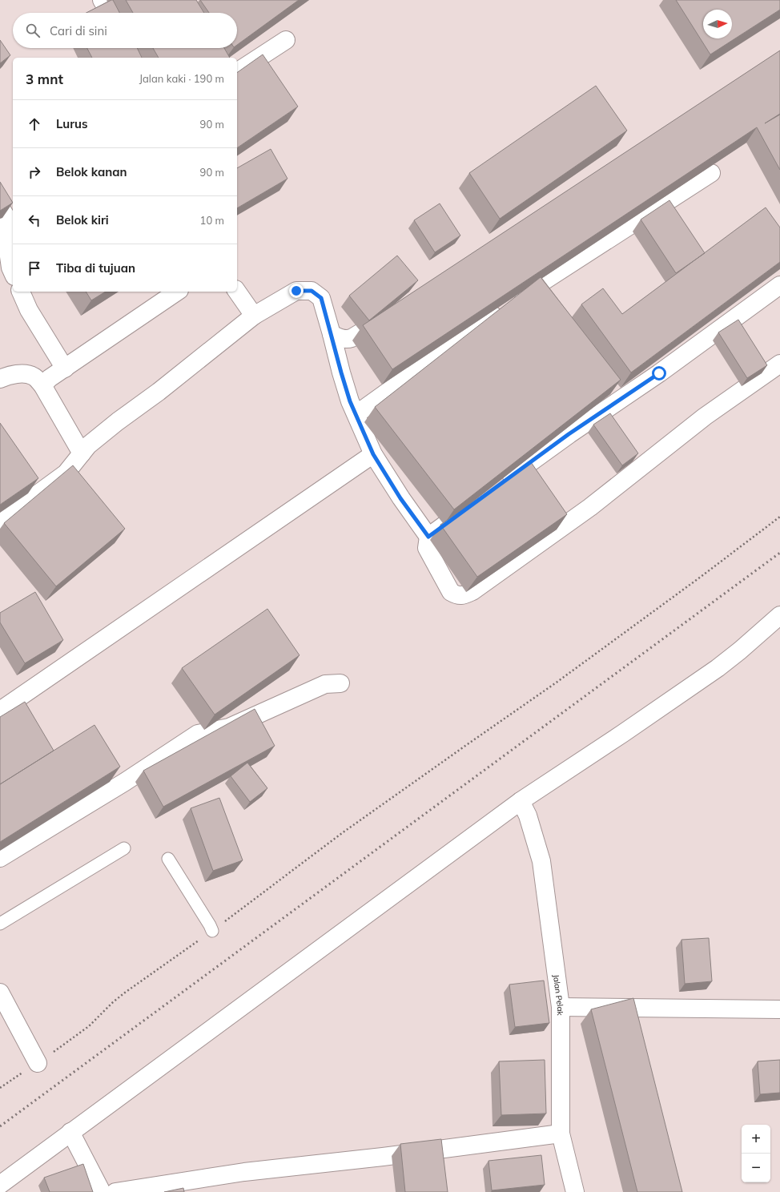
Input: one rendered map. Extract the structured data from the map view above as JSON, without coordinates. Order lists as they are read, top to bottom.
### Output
{
  "streets": {
    "street": ["Jalan Pelak"]
  },
  "north": "right",
  "page": {
    "search": "Cari di sini",
    "heading": ["3 mnt", "Jalan kaki · 190 m"],
    "list": [
      ["Lurus", "90 m"],
      ["Belok kanan", "90 m"],
      ["Belok kiri", "10 m"],
      "Tiba di tujuan"
    ],
    "map_buttons": ["+", "−"]
  }
}
